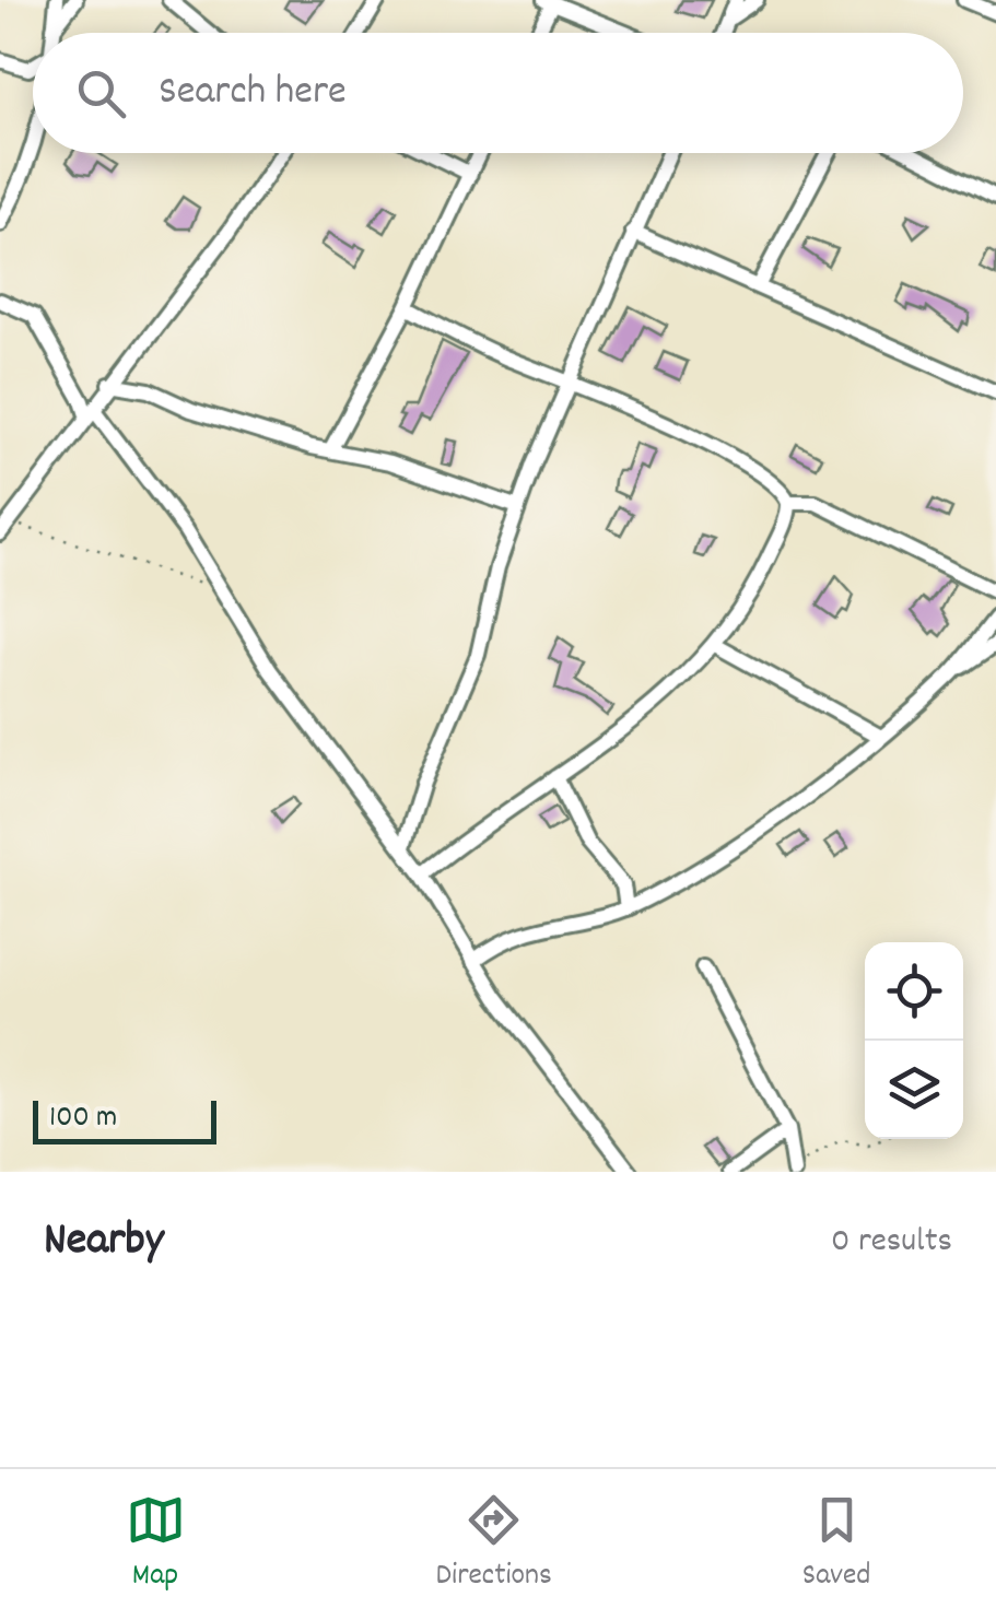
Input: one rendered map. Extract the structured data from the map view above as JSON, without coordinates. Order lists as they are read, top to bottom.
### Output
{
  "scale_bar": "100 m",
  "page": {
    "search": "Search here",
    "scale": "100 m",
    "heading": ["Nearby", "0 results"],
    "nav": ["Map", "Directions", "Saved"]
  }
}
